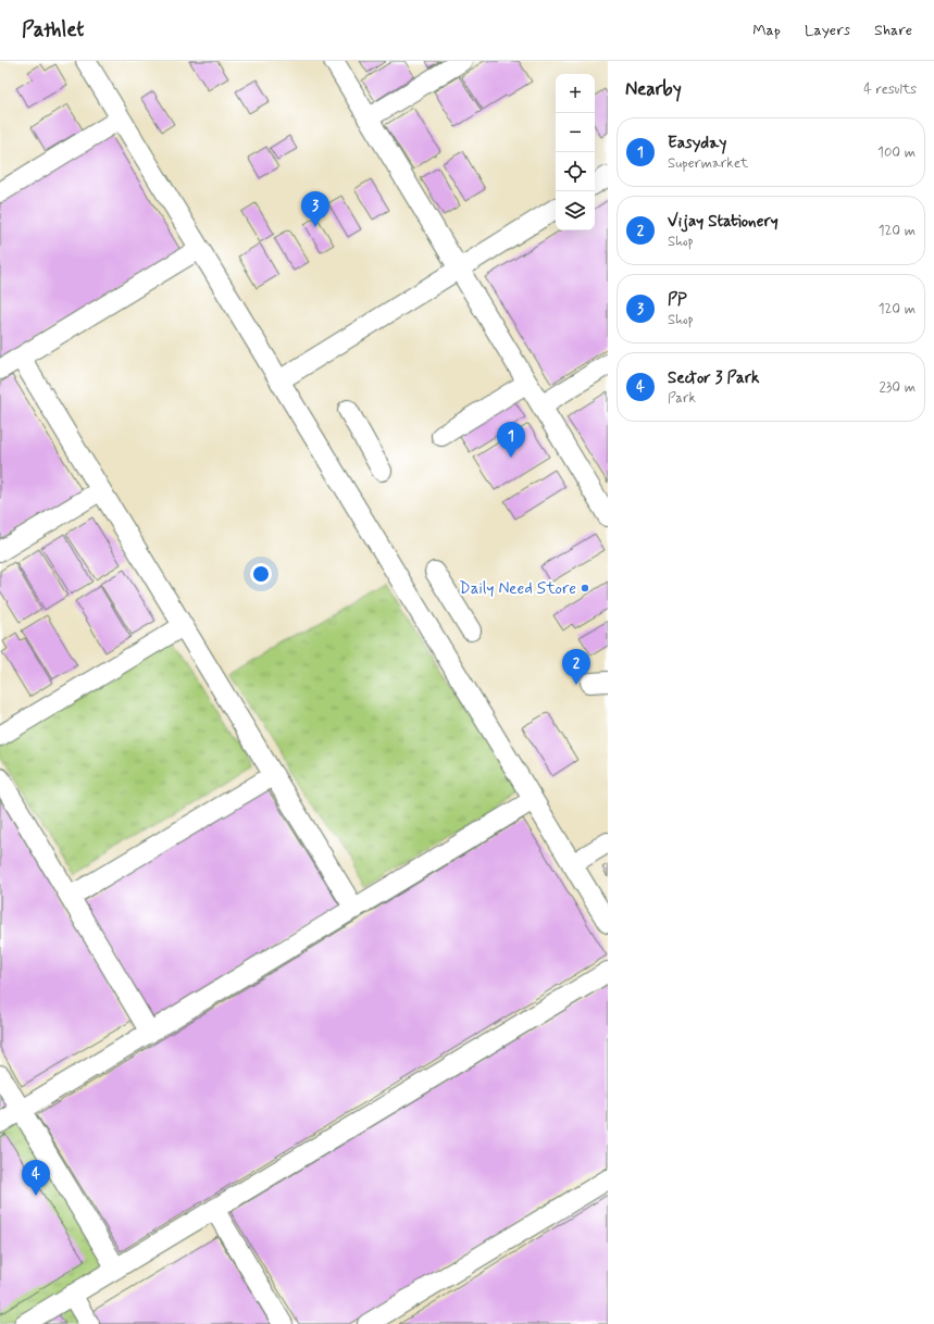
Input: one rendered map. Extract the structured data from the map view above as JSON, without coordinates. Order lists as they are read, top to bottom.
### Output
{
  "places": ["Daily Need Store"],
  "page": {
    "header": "Pathlet",
    "nav": ["Map", "Layers", "Share"],
    "heading": ["Nearby", "4 results"],
    "map_buttons": ["+", "−"],
    "list": [
      {
        "mark": "1",
        "name": "Easyday",
        "note": "Supermarket",
        "value": "100 m"
      },
      {
        "mark": "2",
        "name": "Vijay Stationery",
        "note": "Shop",
        "value": "120 m"
      },
      {
        "mark": "3",
        "name": "PP",
        "note": "Shop",
        "value": "120 m"
      },
      {
        "mark": "4",
        "name": "Sector 3 Park",
        "note": "Park",
        "value": "230 m"
      }
    ],
    "pins": [
      "3",
      "1",
      "2",
      "4"
    ]
  }
}
